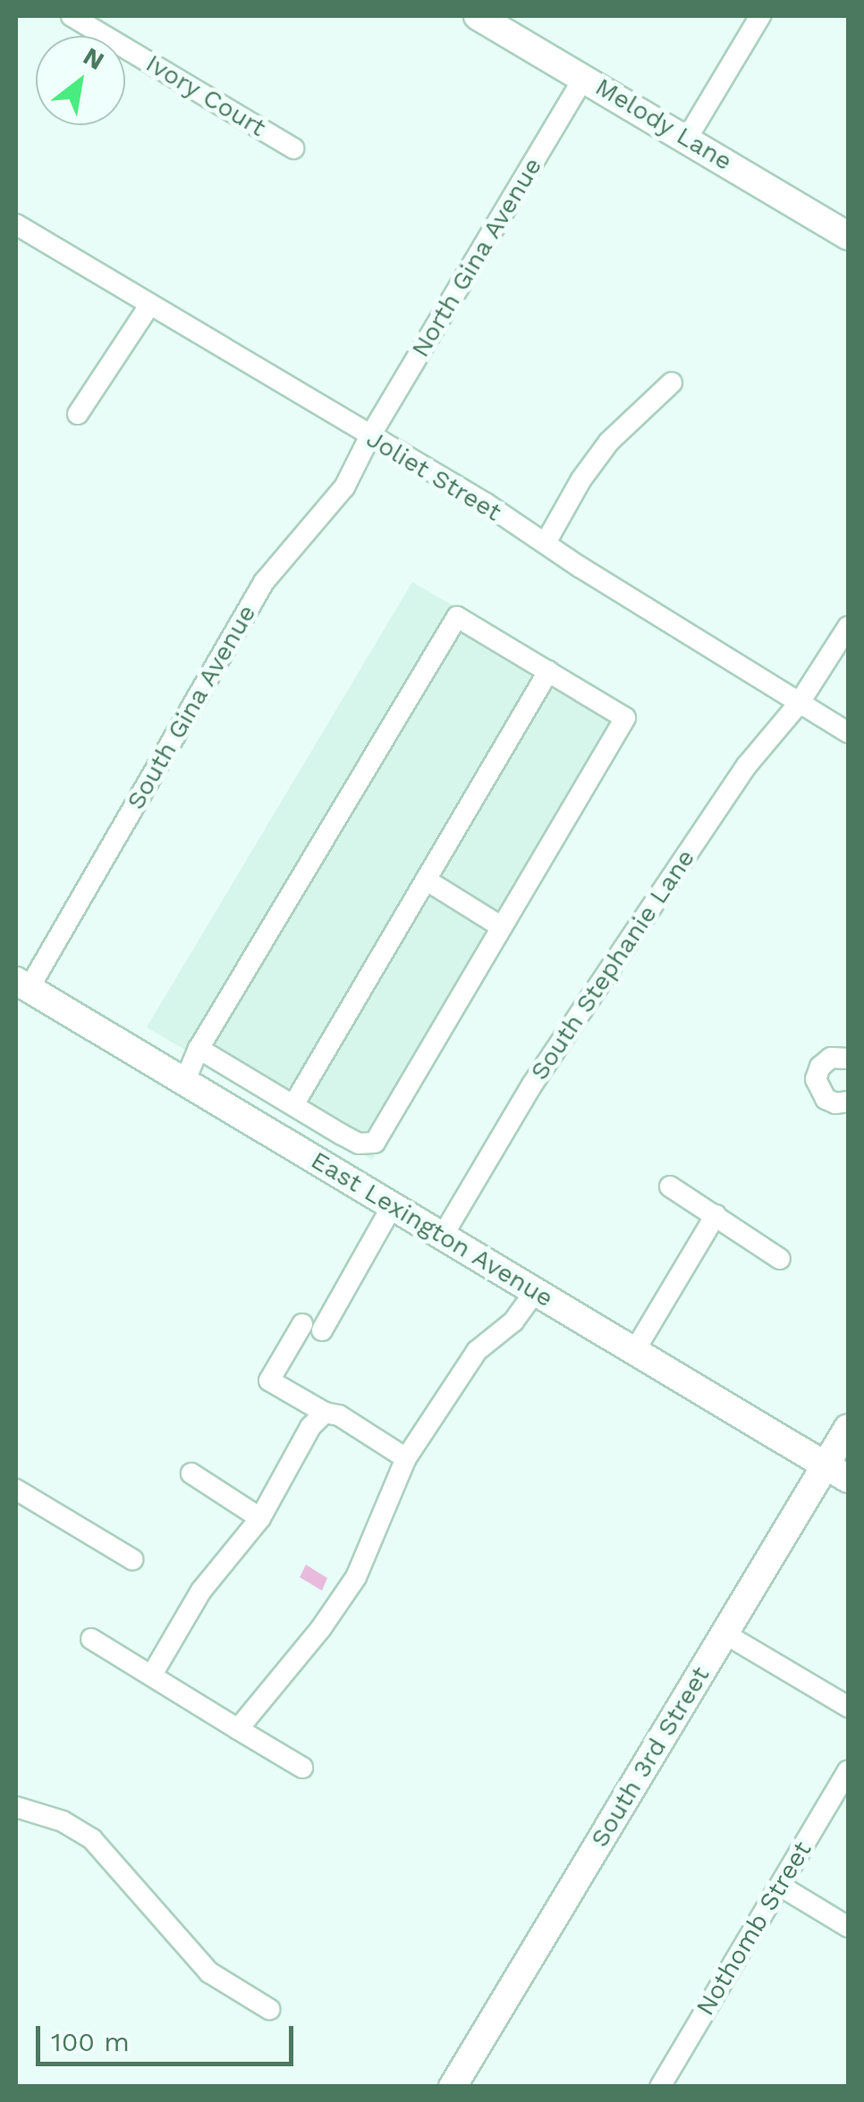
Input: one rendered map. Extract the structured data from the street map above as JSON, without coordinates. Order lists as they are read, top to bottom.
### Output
{
  "streets": {
    "street": [
      "Ivory Court",
      "Melody Lane",
      "North Gina Avenue",
      "Joliet Street",
      "South Gina Avenue",
      "South Stephanie Lane",
      "East Lexington Avenue",
      "South 3rd Street",
      "Nothomb Street"
    ]
  },
  "crossings": [
    ["Melody Lane", "North Gina Avenue"],
    ["North Gina Avenue", "Joliet Street"],
    ["North Gina Avenue", "South Gina Avenue"],
    ["Joliet Street", "South Gina Avenue"],
    ["Joliet Street", "South Stephanie Lane"],
    ["South Gina Avenue", "East Lexington Avenue"],
    ["South Stephanie Lane", "East Lexington Avenue"],
    ["East Lexington Avenue", "South 3rd Street"]
  ],
  "scale_bar": "100 m",
  "north": "top right"
}
